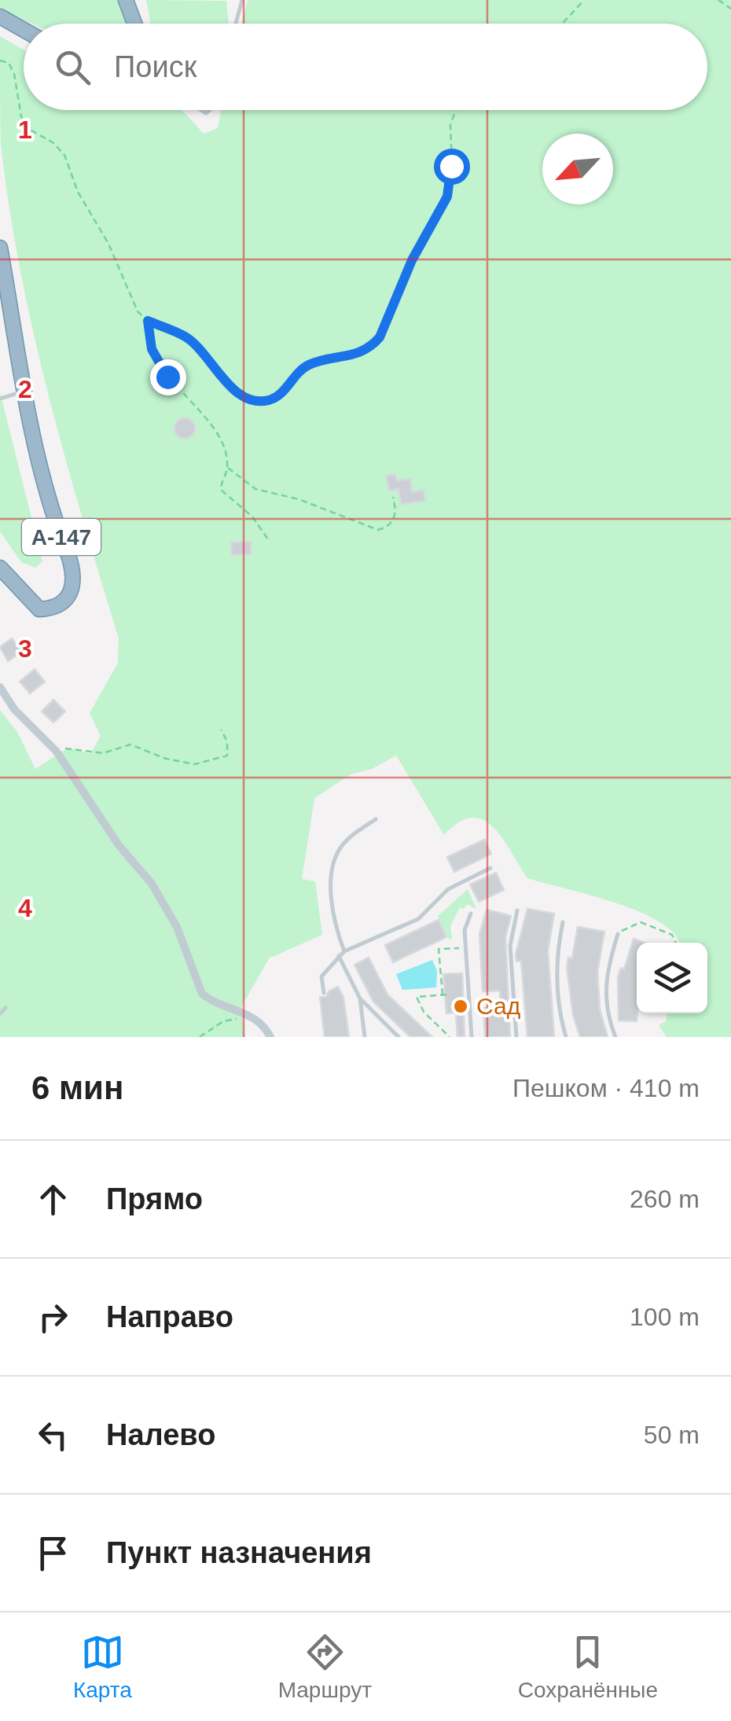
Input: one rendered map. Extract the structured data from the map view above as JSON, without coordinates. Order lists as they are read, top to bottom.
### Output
{
  "streets": {
    "highway": ["А-147"]
  },
  "places": ["Сад"],
  "north": "bottom left",
  "page": {
    "search": "Поиск",
    "heading": ["6 мин", "Пешком · 410 m"],
    "list": [
      ["Прямо", "260 m"],
      ["Направо", "100 m"],
      ["Налево", "50 m"],
      "Пункт назначения"
    ],
    "nav": ["Карта", "Маршрут", "Сохранённые"]
  },
  "grid": {
    "rows": [
      "1",
      "2",
      "3",
      "4"
    ]
  }
}
